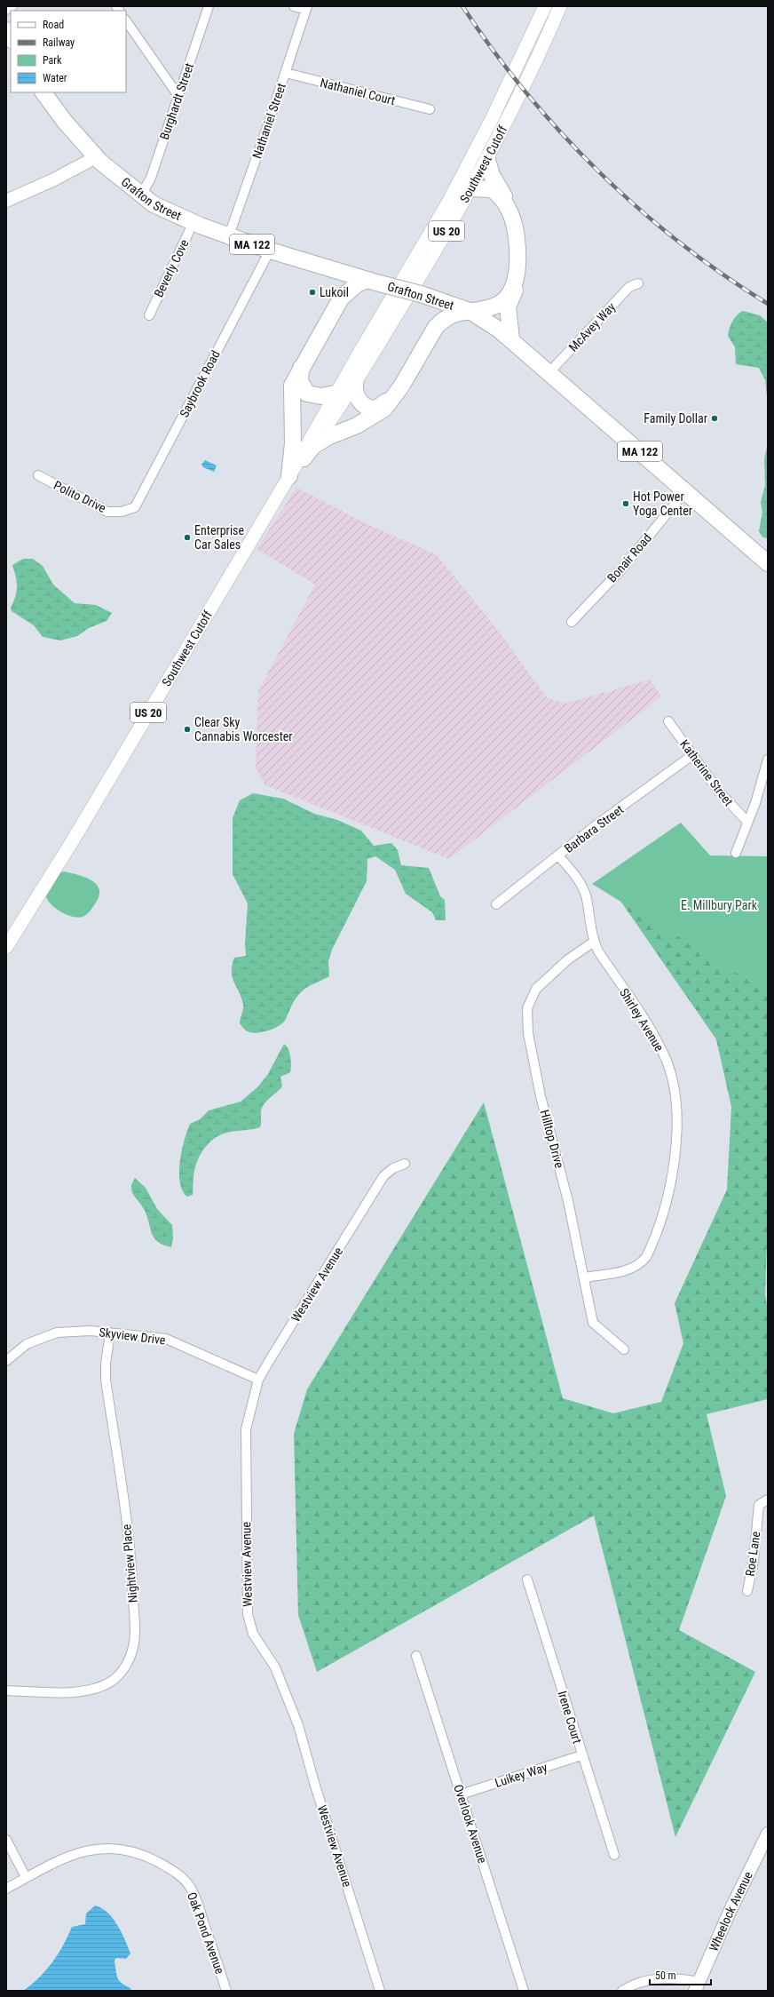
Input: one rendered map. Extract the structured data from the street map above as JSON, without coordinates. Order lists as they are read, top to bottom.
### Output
{
  "streets": {
    "highway": [
      "Southwest Cutoff",
      "Grafton Street",
      "US 20",
      "MA 122"
    ],
    "street": [
      "Nathaniel Court",
      "Burghardt Street",
      "Nathaniel Street",
      "Beverly Cove",
      "McAvey Way",
      "Saybrook Road",
      "Polito Drive",
      "Bonair Road",
      "Katherine Street",
      "Barbara Street",
      "Shirley Avenue",
      "Hilltop Drive",
      "Westview Avenue",
      "Skyview Drive",
      "Roe Lane",
      "Nightview Place",
      "Irene Court",
      "Luikey Way",
      "Overlook Avenue",
      "Wheelock Avenue",
      "Oak Pond Avenue"
    ]
  },
  "crossings": [
    ["Nathaniel Court", "Nathaniel Street"],
    ["Burghardt Street", "Grafton Street"],
    ["Nathaniel Street", "Grafton Street"],
    ["Grafton Street", "Beverly Cove"],
    ["Grafton Street", "McAvey Way"],
    ["Grafton Street", "Saybrook Road"],
    ["Grafton Street", "Bonair Road"],
    ["Saybrook Road", "Polito Drive"],
    ["Katherine Street", "Barbara Street"],
    ["Barbara Street", "Shirley Avenue"],
    ["Shirley Avenue", "Hilltop Drive"],
    ["Westview Avenue", "Skyview Drive"],
    ["Skyview Drive", "Nightview Place"],
    ["Irene Court", "Luikey Way"],
    ["Luikey Way", "Overlook Avenue"]
  ],
  "parks": ["E. Millbury Park"],
  "places": [
    "Lukoil",
    "Family Dollar",
    "Hot Power Yoga Center",
    "Enterprise Car Sales",
    "Clear Sky Cannabis Worcester"
  ],
  "legend": [
    "Road",
    "Railway",
    "Park",
    "Water"
  ],
  "scale_bar": "50 m"
}
